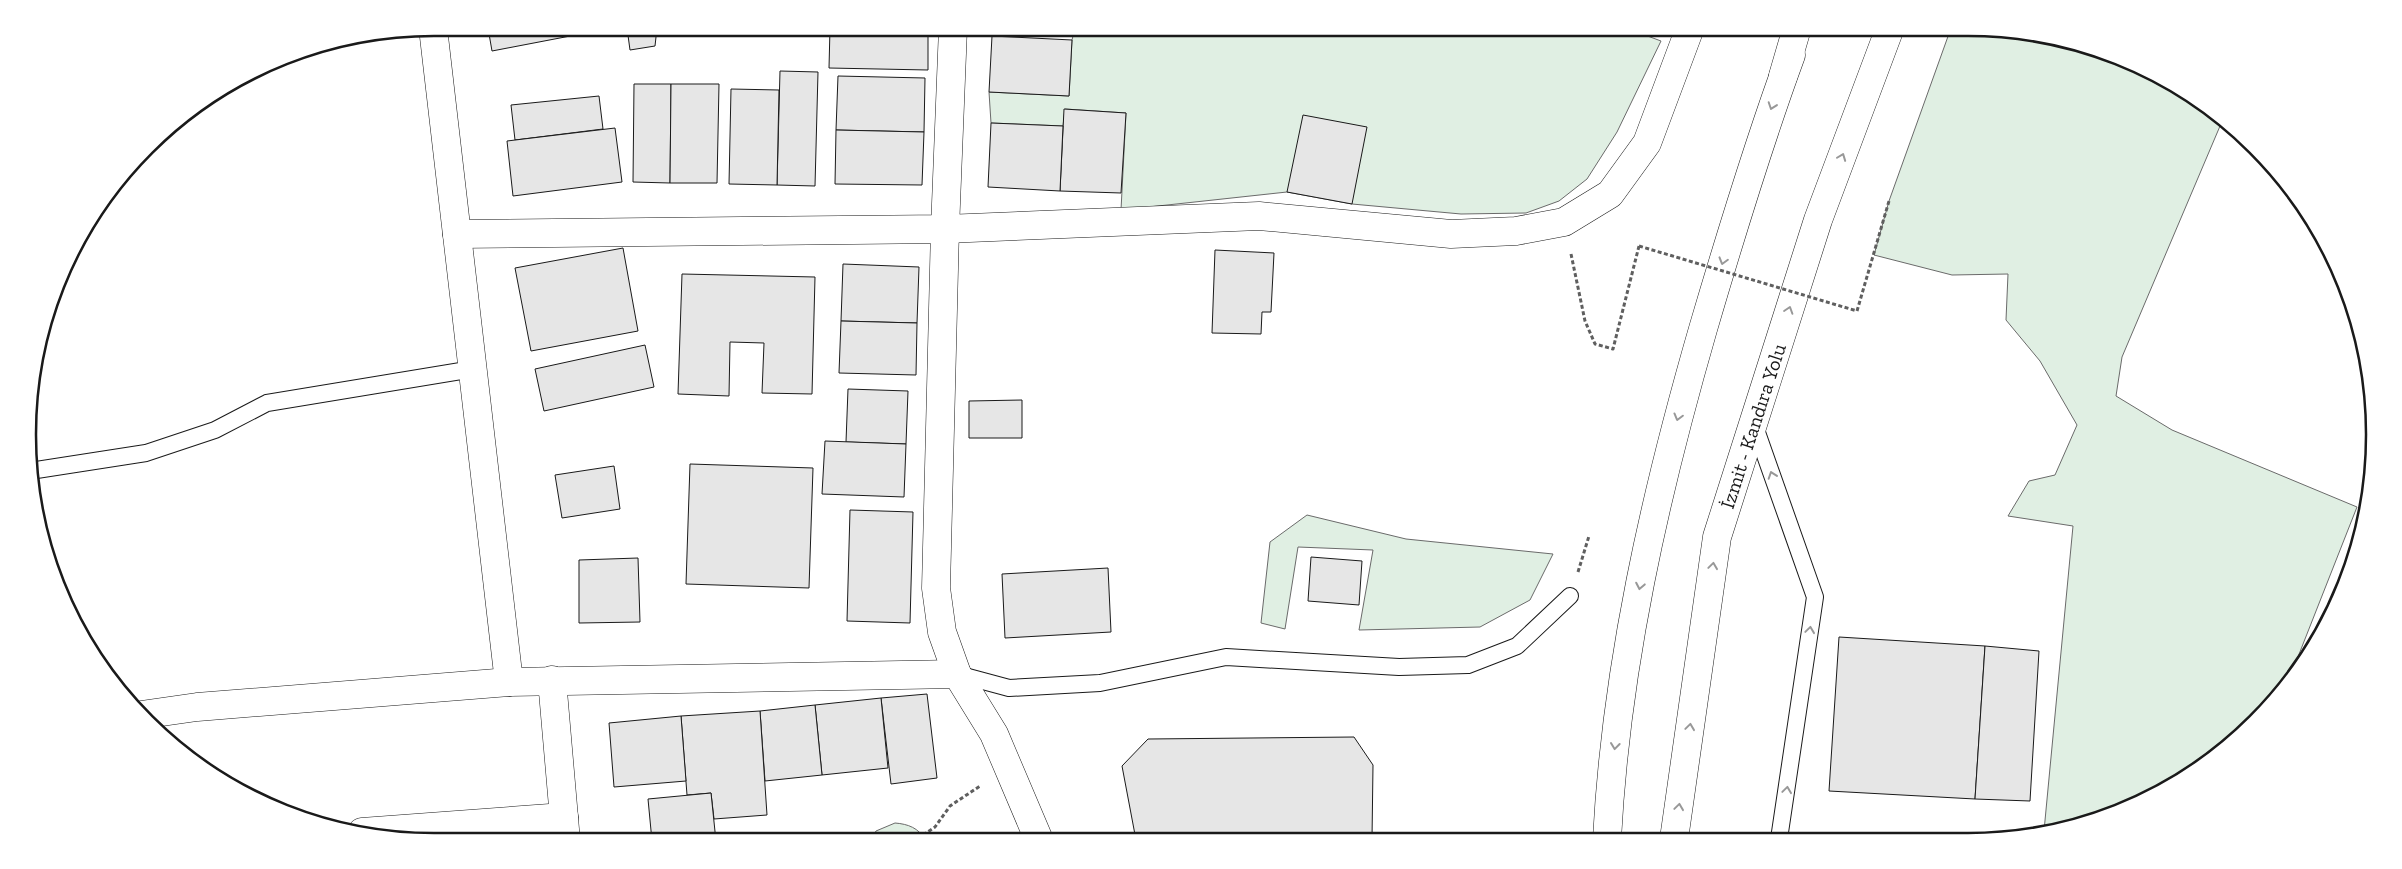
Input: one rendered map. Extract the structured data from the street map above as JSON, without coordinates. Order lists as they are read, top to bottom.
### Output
{
  "streets": {
    "main road": ["İzmit - Kandıra Yolu"]
  }
}
